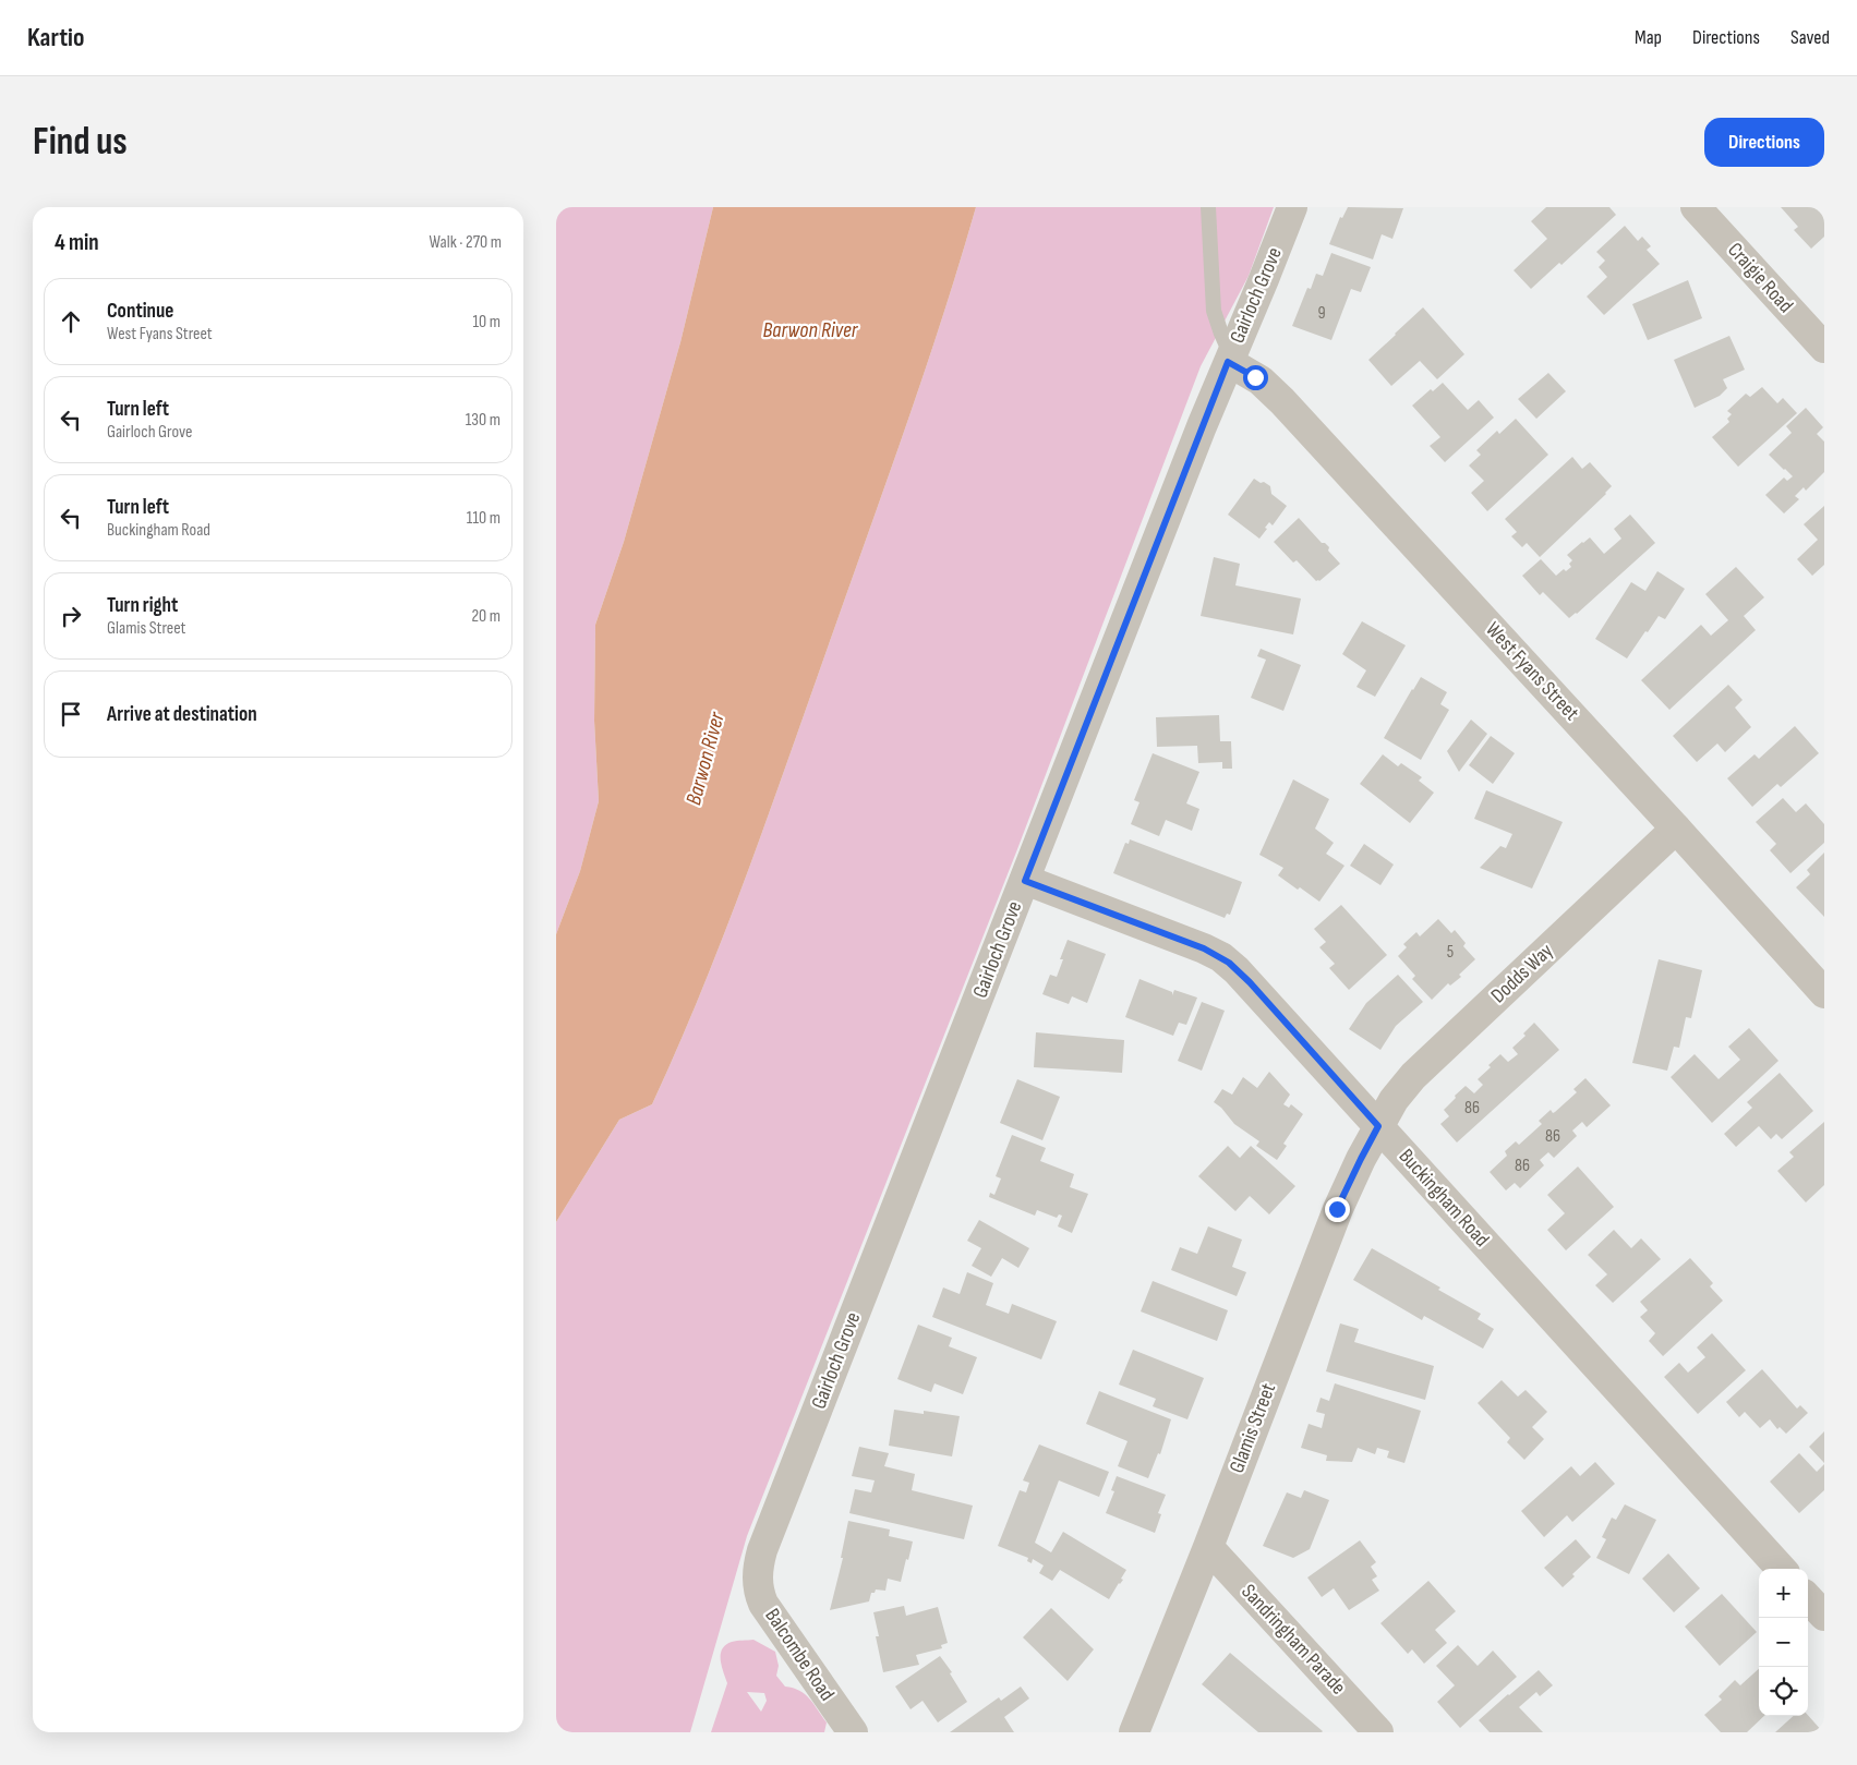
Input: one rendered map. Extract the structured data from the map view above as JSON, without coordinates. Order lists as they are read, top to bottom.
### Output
{
  "streets": {
    "street": [
      "Craigie Road",
      "Gairloch Grove",
      "West Fyans Street",
      "Dodds Way",
      "Buckingham Road",
      "Glamis Street",
      "Sandringham Parade",
      "Balcombe Road"
    ]
  },
  "crossings": [
    ["Gairloch Grove", "West Fyans Street"],
    ["Gairloch Grove", "Buckingham Road"],
    ["Gairloch Grove", "Balcombe Road"],
    ["West Fyans Street", "Dodds Way"],
    ["Dodds Way", "Buckingham Road"],
    ["Dodds Way", "Glamis Street"],
    ["Buckingham Road", "Glamis Street"],
    ["Glamis Street", "Sandringham Parade"]
  ],
  "water": ["Barwon River"],
  "house_numbers": [
    "9",
    "5",
    "86",
    "86",
    "86"
  ],
  "page": {
    "header": "Kartio",
    "nav": ["Map", "Directions", "Saved"],
    "buttons": "Directions",
    "title": "Find us",
    "heading": ["4 min", "Walk · 270 m"],
    "list": [
      ["Continue", "West Fyans Street", "10 m"],
      ["Turn left", "Gairloch Grove", "130 m"],
      ["Turn left", "Buckingham Road", "110 m"],
      ["Turn right", "Glamis Street", "20 m"],
      "Arrive at destination"
    ],
    "map_buttons": ["+", "−"]
  }
}
